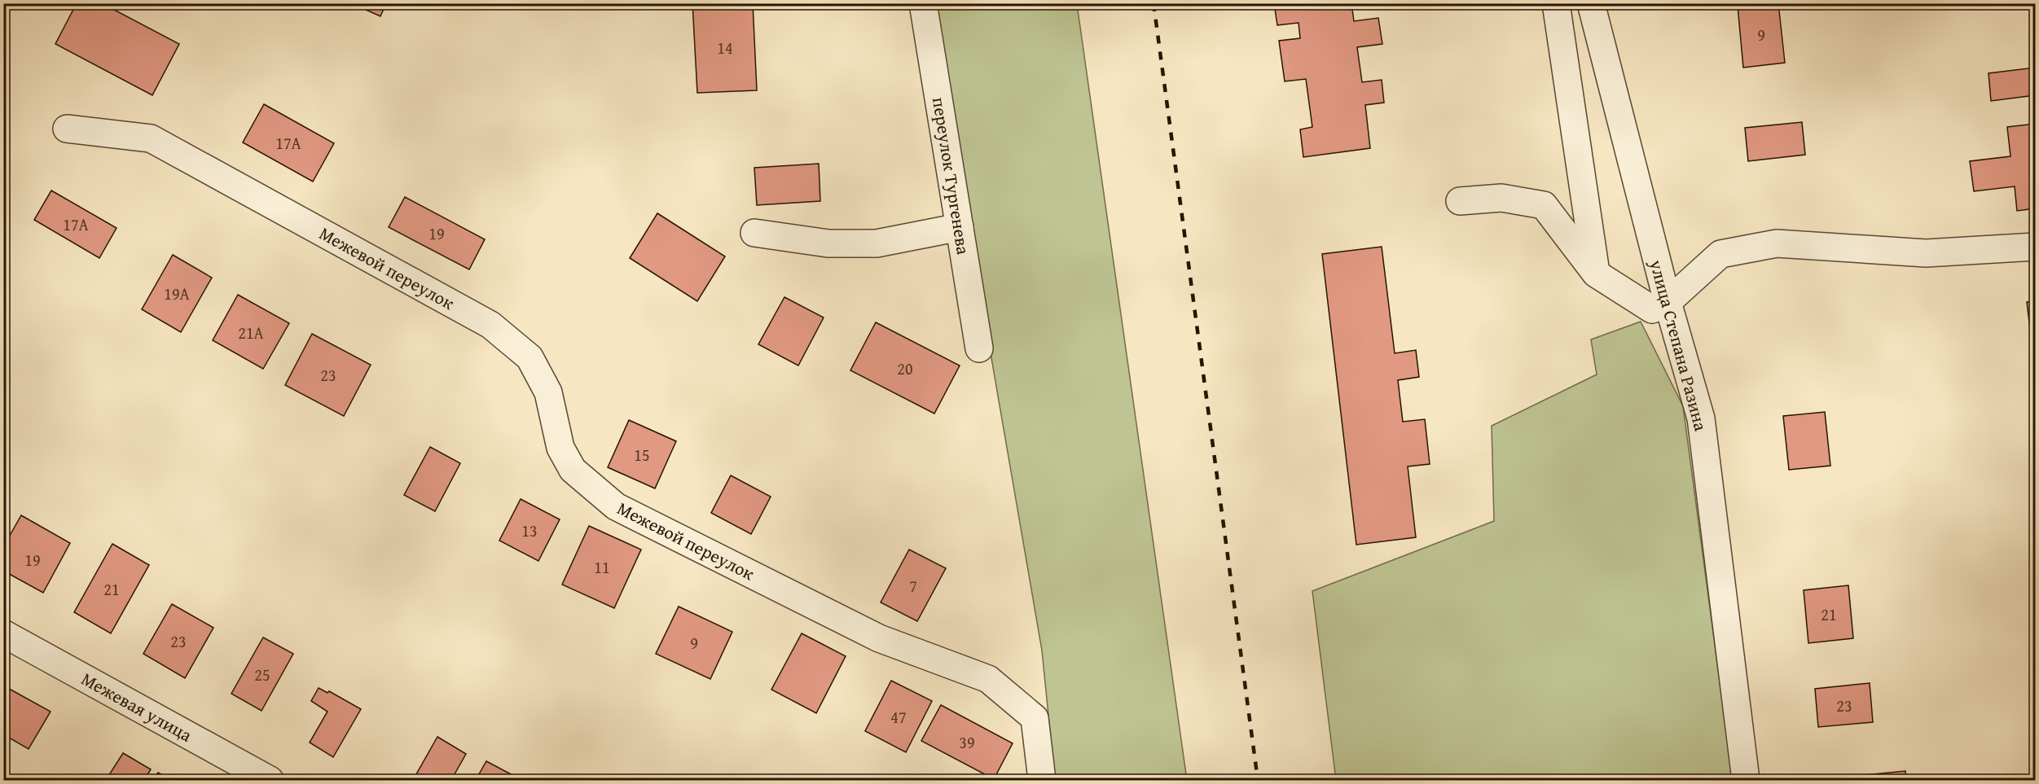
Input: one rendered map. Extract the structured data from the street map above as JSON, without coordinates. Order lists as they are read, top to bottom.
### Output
{
  "streets": {
    "street": [
      "переулок Тургенева",
      "Межевой переулок",
      "улица Степана Разина",
      "Межевая улица"
    ]
  },
  "house_numbers": [
    "9",
    "14",
    "17А",
    "17А",
    "19",
    "19А",
    "21А",
    "20",
    "23",
    "15",
    "13",
    "19",
    "11",
    "7",
    "21",
    "21",
    "23",
    "9",
    "25",
    "23",
    "47",
    "39"
  ]
}
